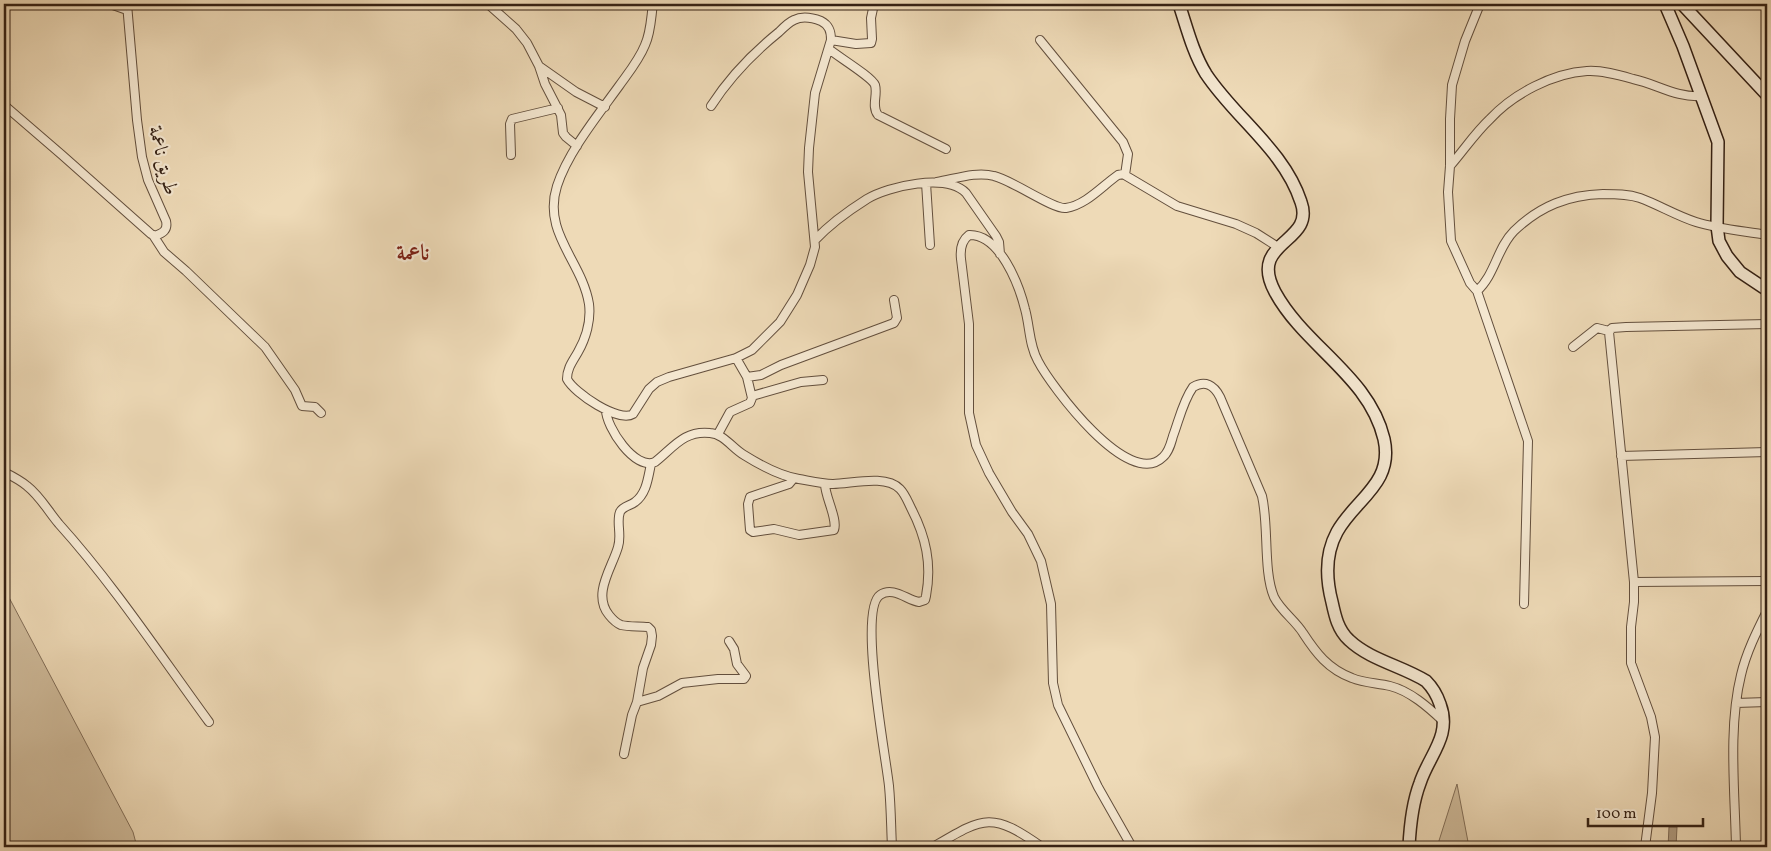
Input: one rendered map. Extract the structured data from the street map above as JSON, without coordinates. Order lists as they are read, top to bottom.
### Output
{
  "streets": {
    "street": ["طريق ناعمة"]
  },
  "districts": ["ناعمة"],
  "scale_bar": "100 m"
}
